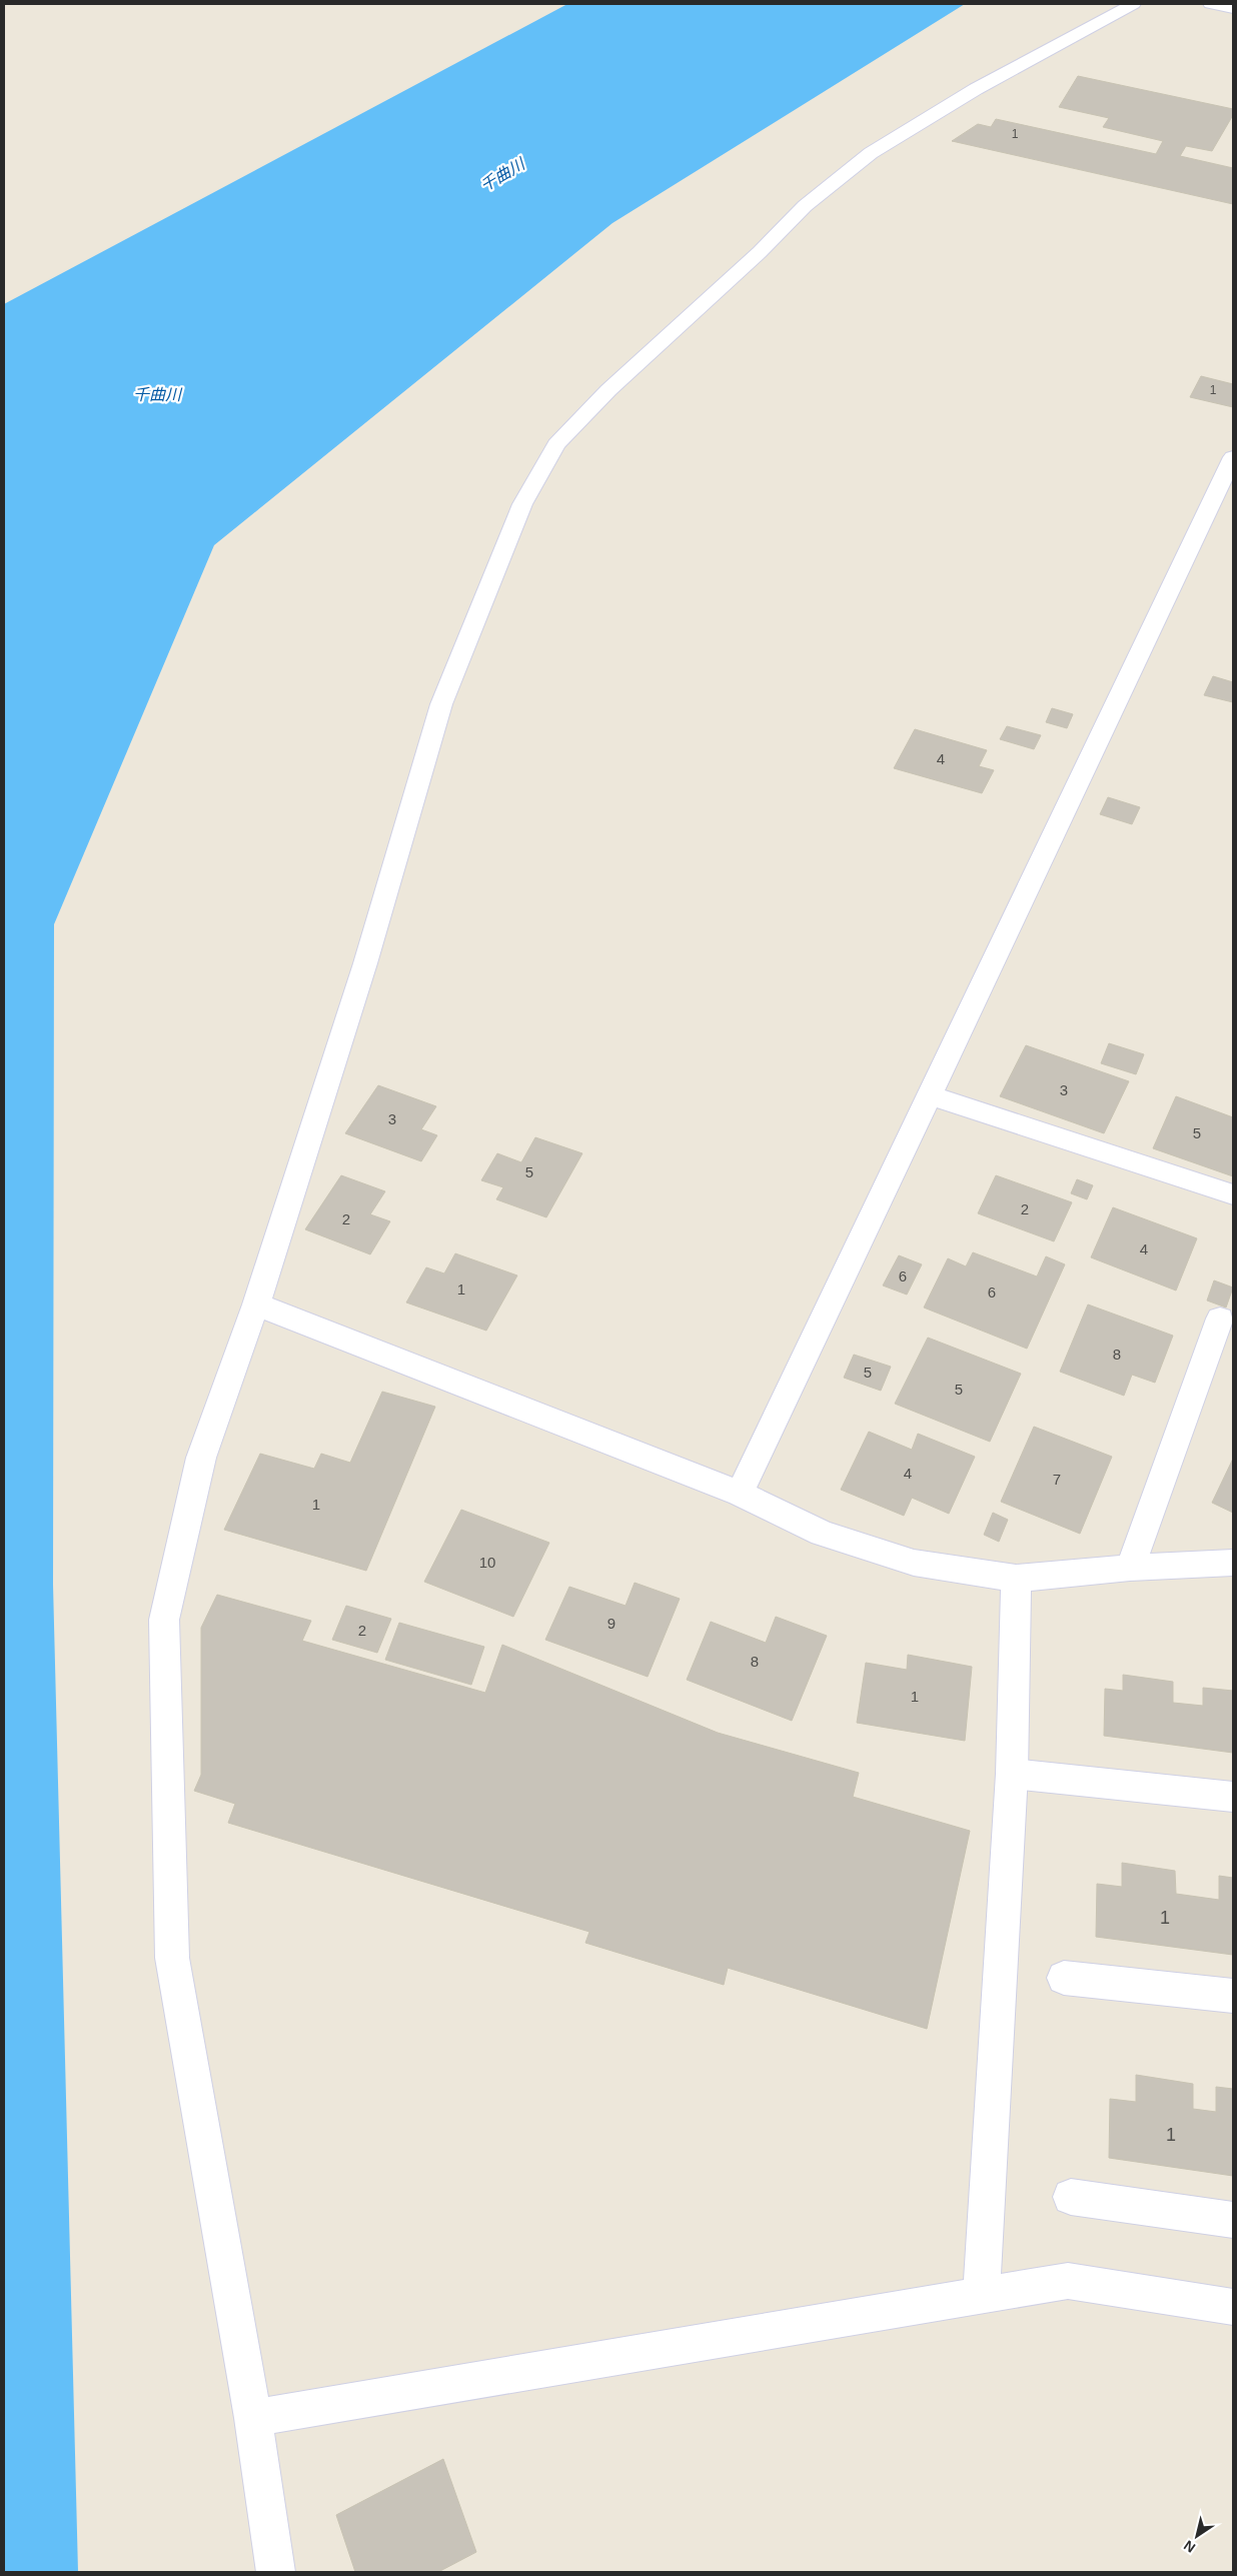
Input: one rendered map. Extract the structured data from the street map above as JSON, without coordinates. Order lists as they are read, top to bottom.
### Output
{
  "water": ["千曲川"],
  "house_numbers": [
    "1",
    "1",
    "4",
    "3",
    "3",
    "5",
    "5",
    "2",
    "2",
    "4",
    "6",
    "1",
    "6",
    "8",
    "5",
    "5",
    "4",
    "7",
    "1",
    "10",
    "9",
    "2",
    "8",
    "1",
    "1",
    "1"
  ],
  "north": "bottom left"
}
